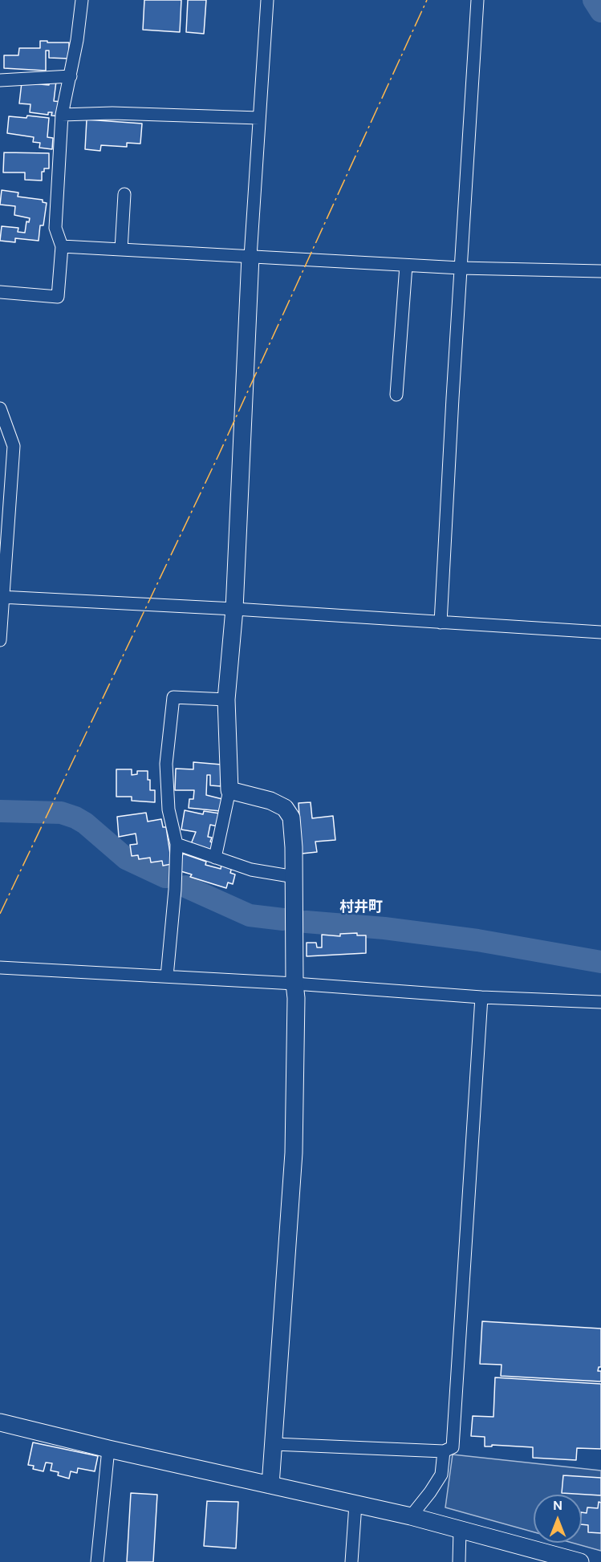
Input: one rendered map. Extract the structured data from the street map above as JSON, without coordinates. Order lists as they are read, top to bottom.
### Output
{
  "districts": ["村井町"],
  "north": "top"
}
